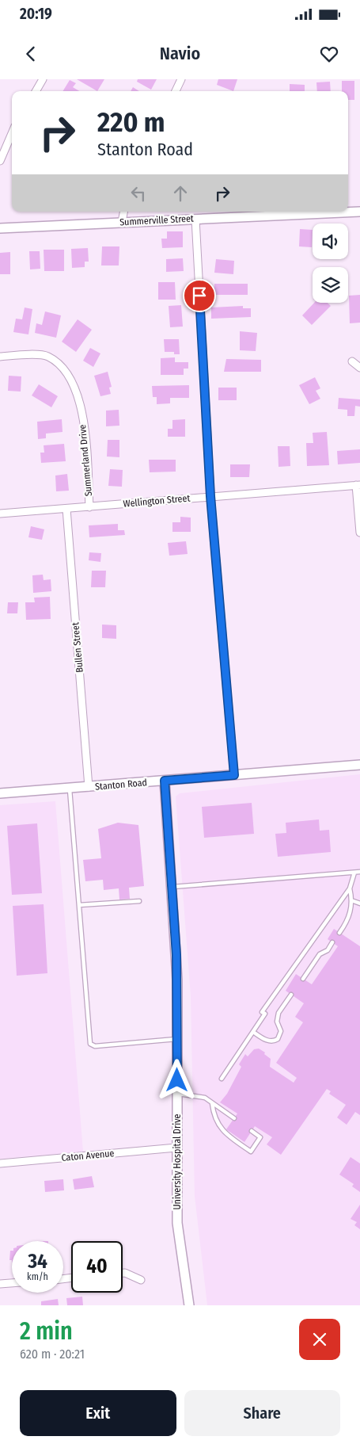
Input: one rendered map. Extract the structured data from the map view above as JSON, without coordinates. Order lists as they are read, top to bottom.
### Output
{
  "streets": {
    "street": [
      "Summerville Street",
      "Summerland Drive",
      "Wellington Street",
      "Bullen Street",
      "Stanton Road",
      "Caton Avenue",
      "University Hospital Drive"
    ]
  },
  "crossings": [
    ["Summerland Drive", "Wellington Street"],
    ["Wellington Street", "Bullen Street"],
    ["Bullen Street", "Stanton Road"],
    ["Stanton Road", "University Hospital Drive"],
    ["Caton Avenue", "University Hospital Drive"]
  ],
  "page": {
    "status": "20:19",
    "header": "Navio",
    "turn": ["220 m", "Stanton Road"],
    "speed": "34 km/h",
    "limit": "40",
    "heading": ["2 min", "620 m · 20:21"],
    "buttons": ["Exit", "Share"]
  }
}
